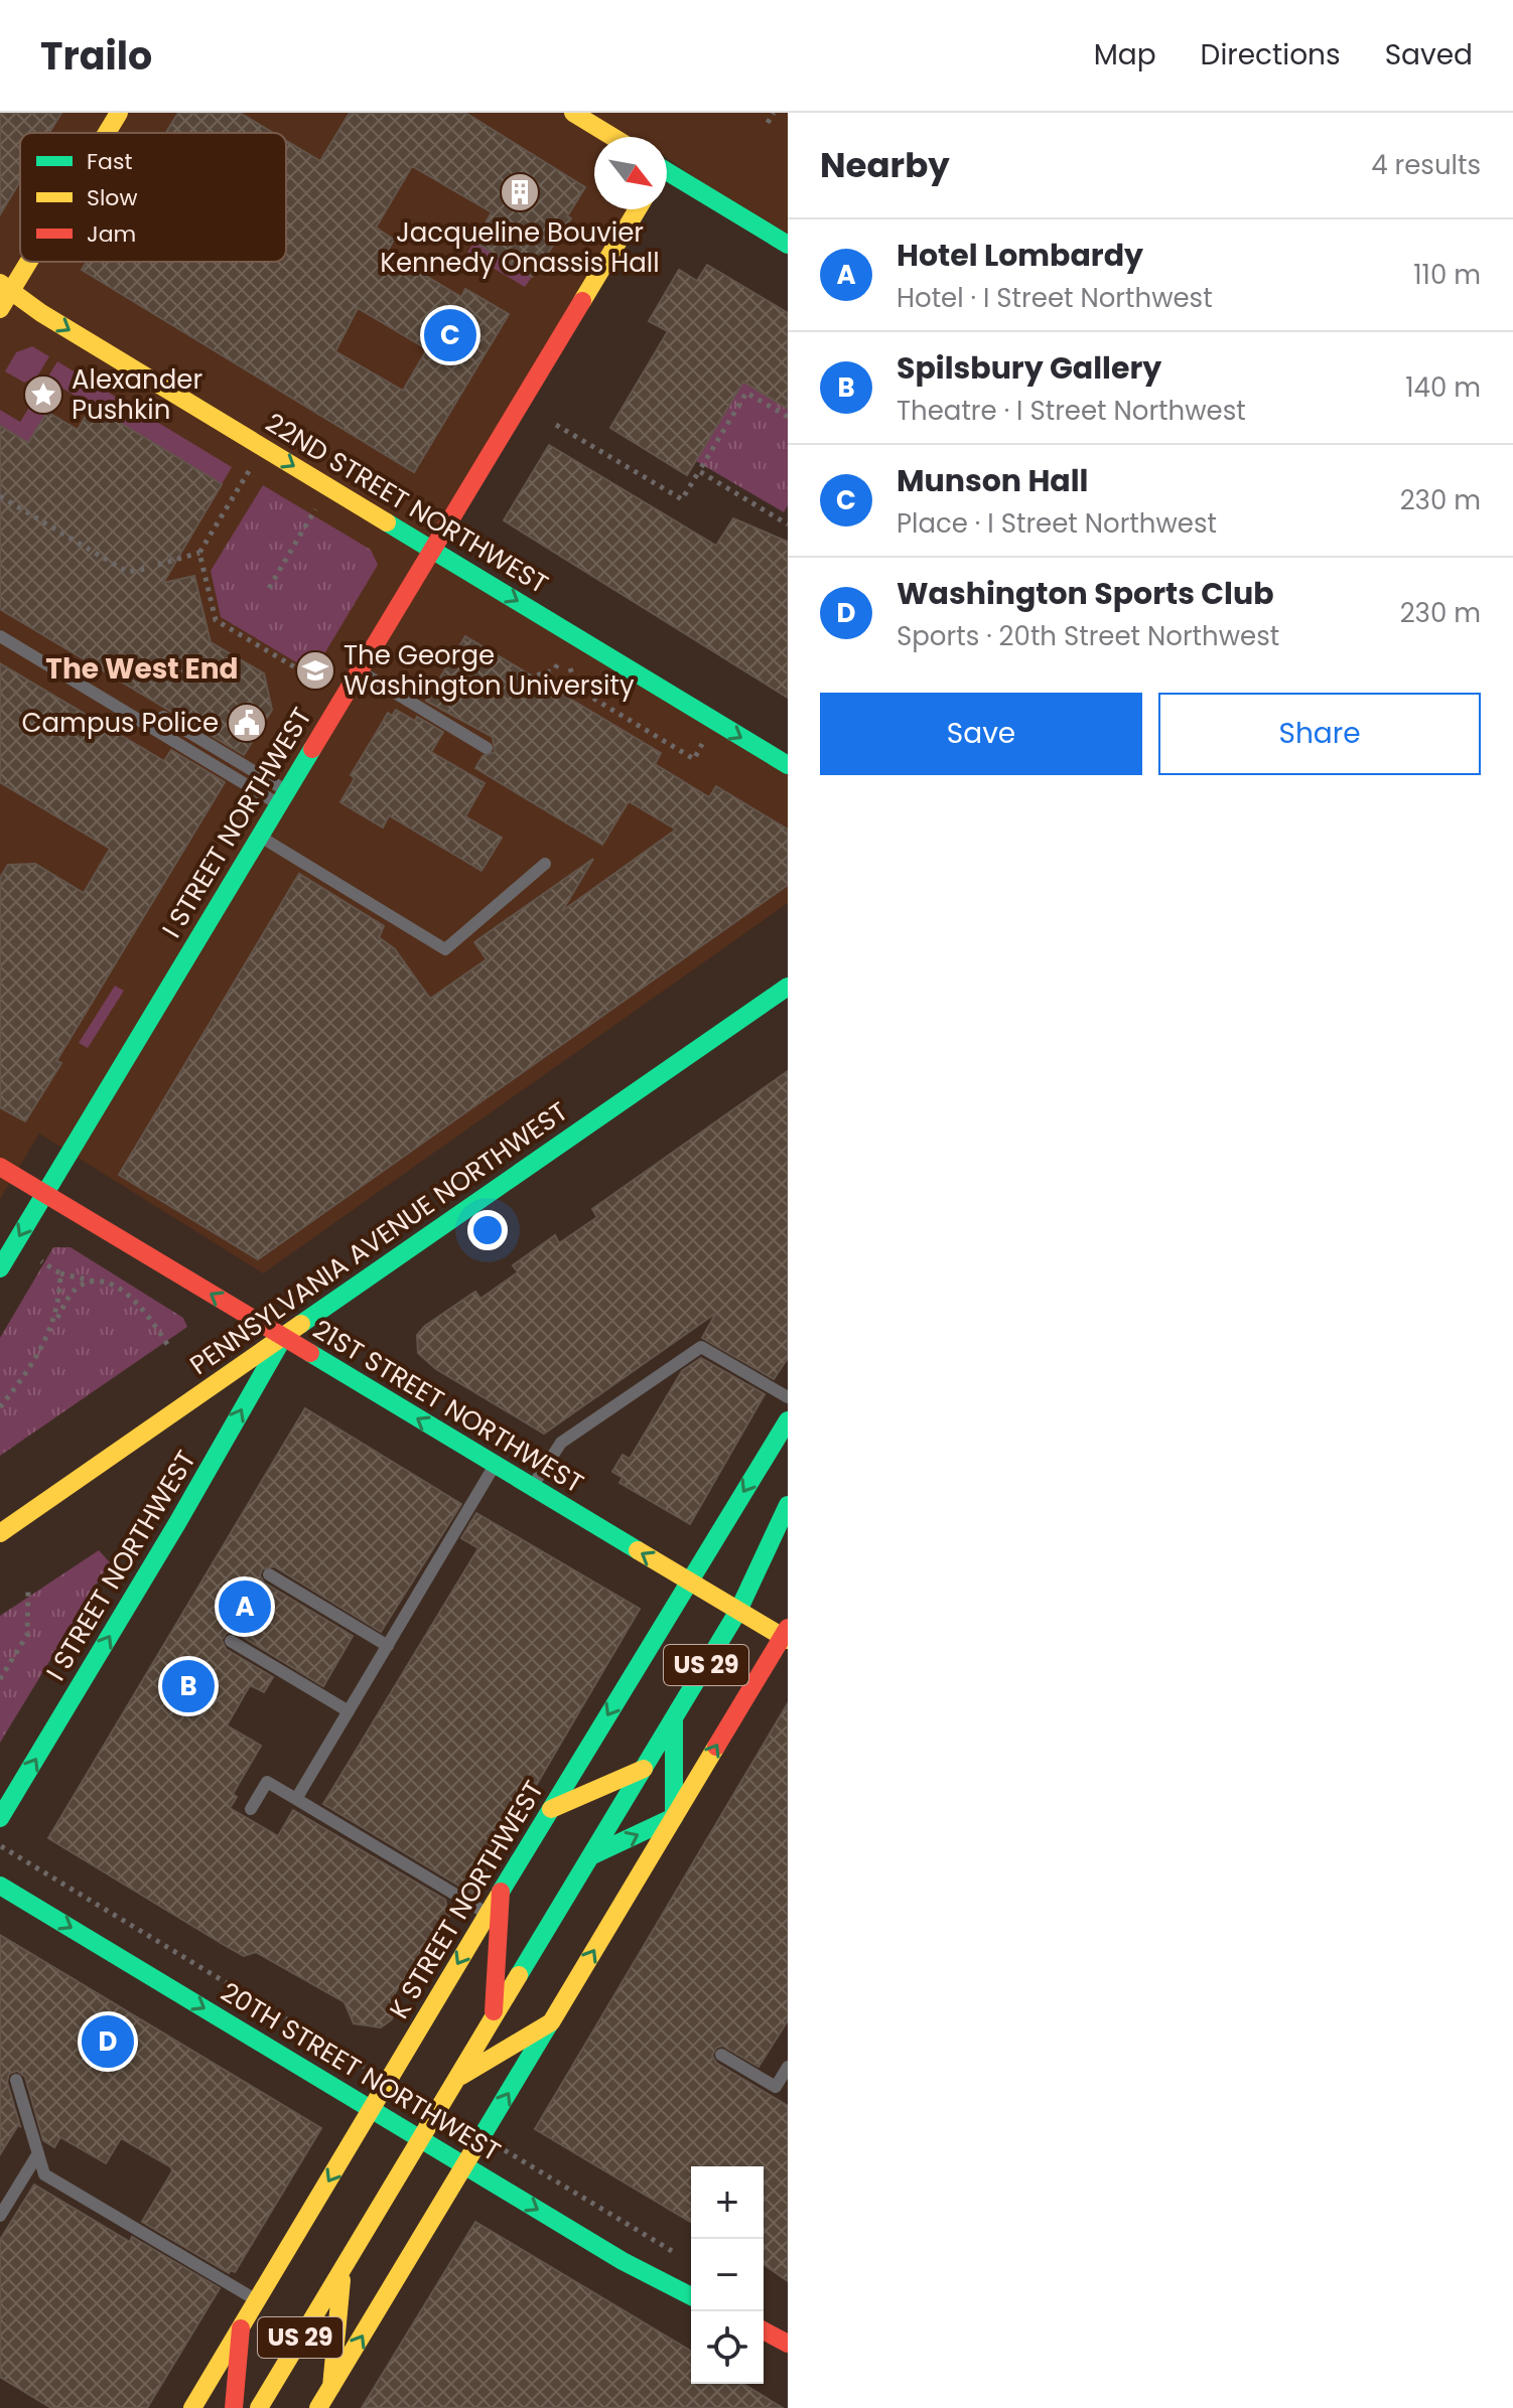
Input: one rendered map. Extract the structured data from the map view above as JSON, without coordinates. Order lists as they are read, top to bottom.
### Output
{
  "streets": {
    "main road": [
      "22ND STREET NORTHWEST",
      "I STREET NORTHWEST",
      "PENNSYLVANIA AVENUE NORTHWEST",
      "21ST STREET NORTHWEST",
      "US 29",
      "K STREET NORTHWEST",
      "20TH STREET NORTHWEST"
    ]
  },
  "crossings": [
    ["22ND STREET NORTHWEST", "I STREET NORTHWEST"],
    ["I STREET NORTHWEST", "PENNSYLVANIA AVENUE NORTHWEST"],
    ["I STREET NORTHWEST", "21ST STREET NORTHWEST"],
    ["PENNSYLVANIA AVENUE NORTHWEST", "21ST STREET NORTHWEST"],
    ["21ST STREET NORTHWEST", "US 29"],
    ["21ST STREET NORTHWEST", "K STREET NORTHWEST"],
    ["US 29", "20TH STREET NORTHWEST"],
    ["K STREET NORTHWEST", "20TH STREET NORTHWEST"]
  ],
  "one_way": ["22ND STREET NORTHWEST", "21ST STREET NORTHWEST", "20TH STREET NORTHWEST"],
  "districts": ["The West End"],
  "places": {
    "building": ["Jacqueline Bouvier Kennedy Onassis Hall"],
    "place": ["Alexander Pushkin"],
    "school or university": ["The George Washington University"],
    "public building": ["Campus Police"]
  },
  "legend": ["Fast", "Slow", "Jam"],
  "north": "bottom right",
  "page": {
    "header": "Trailo",
    "nav": ["Map", "Directions", "Saved"],
    "heading": ["Nearby", "4 results"],
    "list": [
      {
        "mark": "A",
        "name": "Hotel Lombardy",
        "note": "Hotel · I Street Northwest",
        "value": "110 m"
      },
      {
        "mark": "B",
        "name": "Spilsbury Gallery",
        "note": "Theatre · I Street Northwest",
        "value": "140 m"
      },
      {
        "mark": "C",
        "name": "Munson Hall",
        "note": "Place · I Street Northwest",
        "value": "230 m"
      },
      {
        "mark": "D",
        "name": "Washington Sports Club",
        "note": "Sports · 20th Street Northwest",
        "value": "230 m"
      }
    ],
    "pins": [
      "C",
      "A",
      "B",
      "D"
    ],
    "buttons": ["Save", "Share"],
    "map_buttons": ["+", "−"]
  }
}
